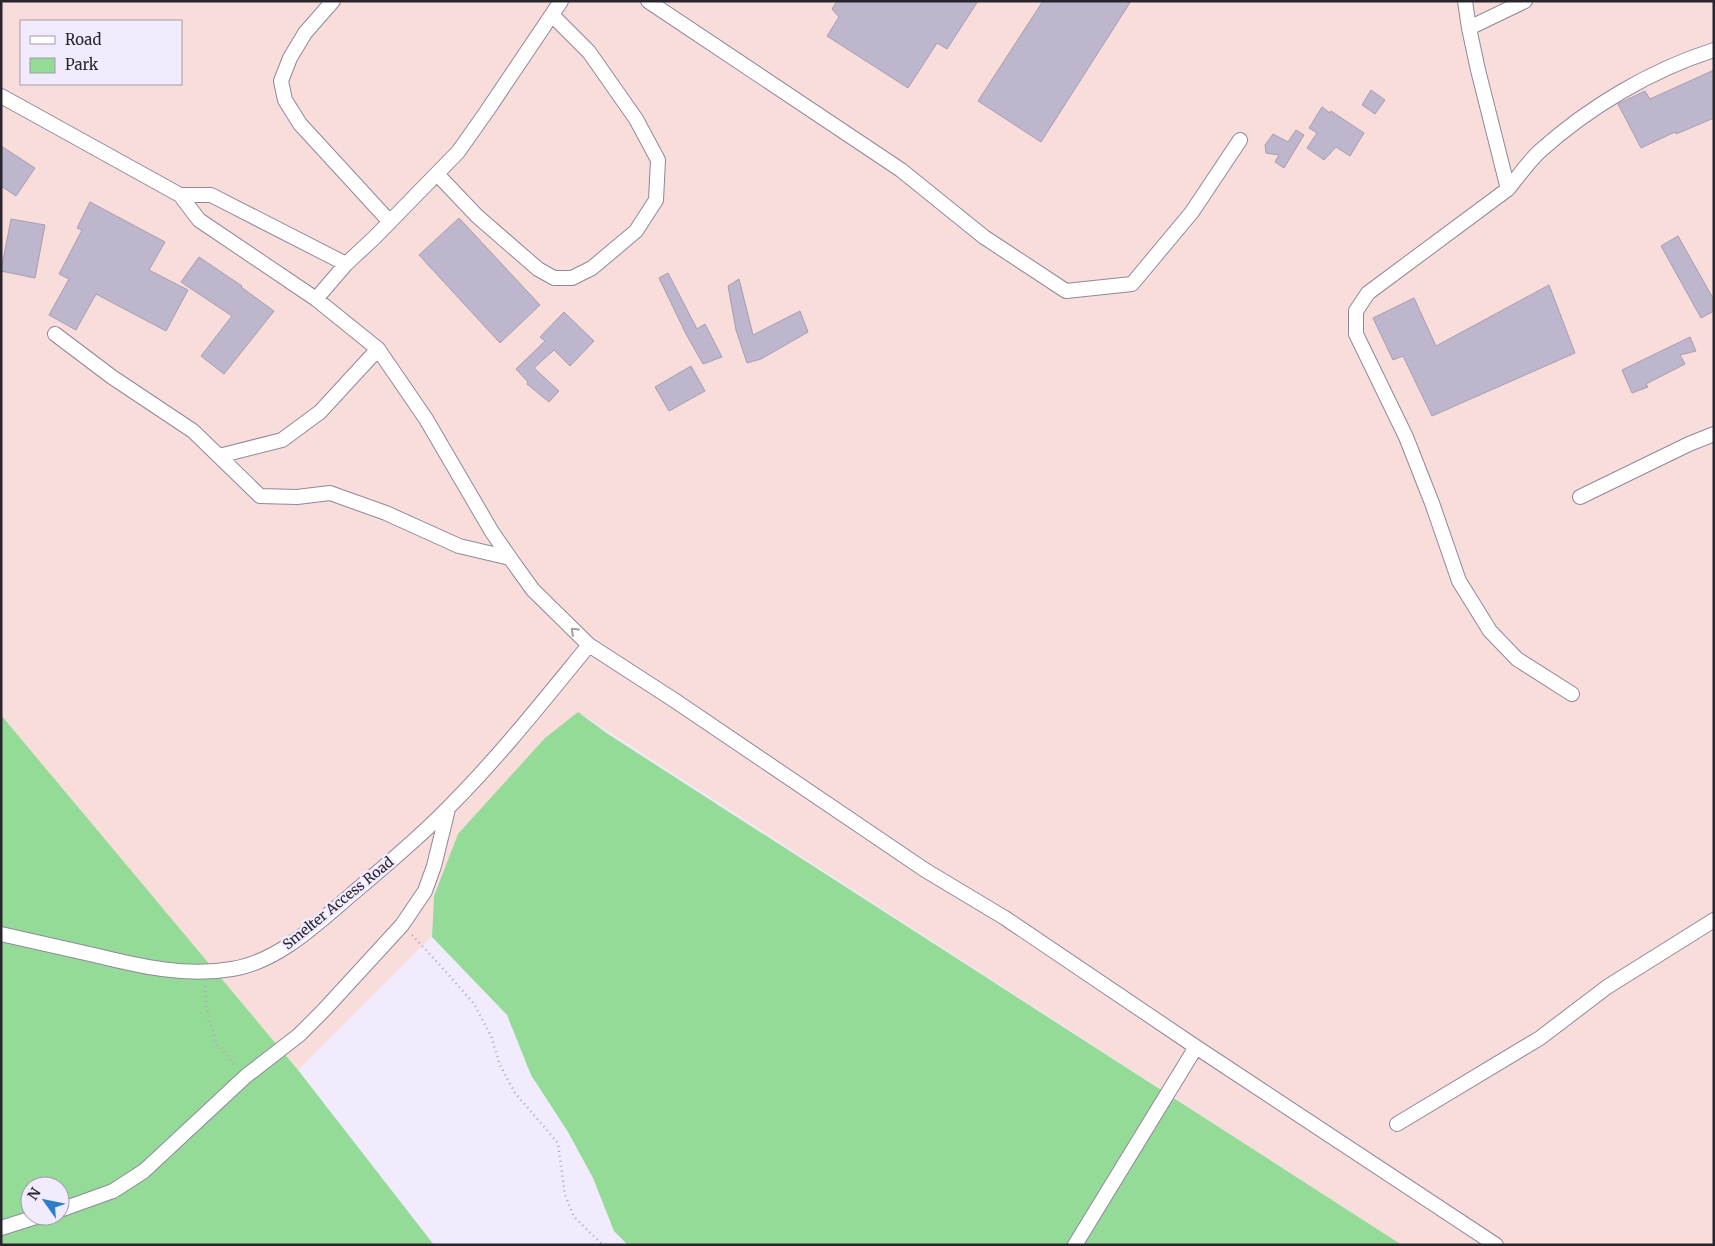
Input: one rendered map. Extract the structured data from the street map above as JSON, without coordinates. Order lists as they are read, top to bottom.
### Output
{
  "streets": {
    "lane": ["Smelter Access Road"]
  },
  "legend": ["Road", "Park"],
  "north": "top left"
}
